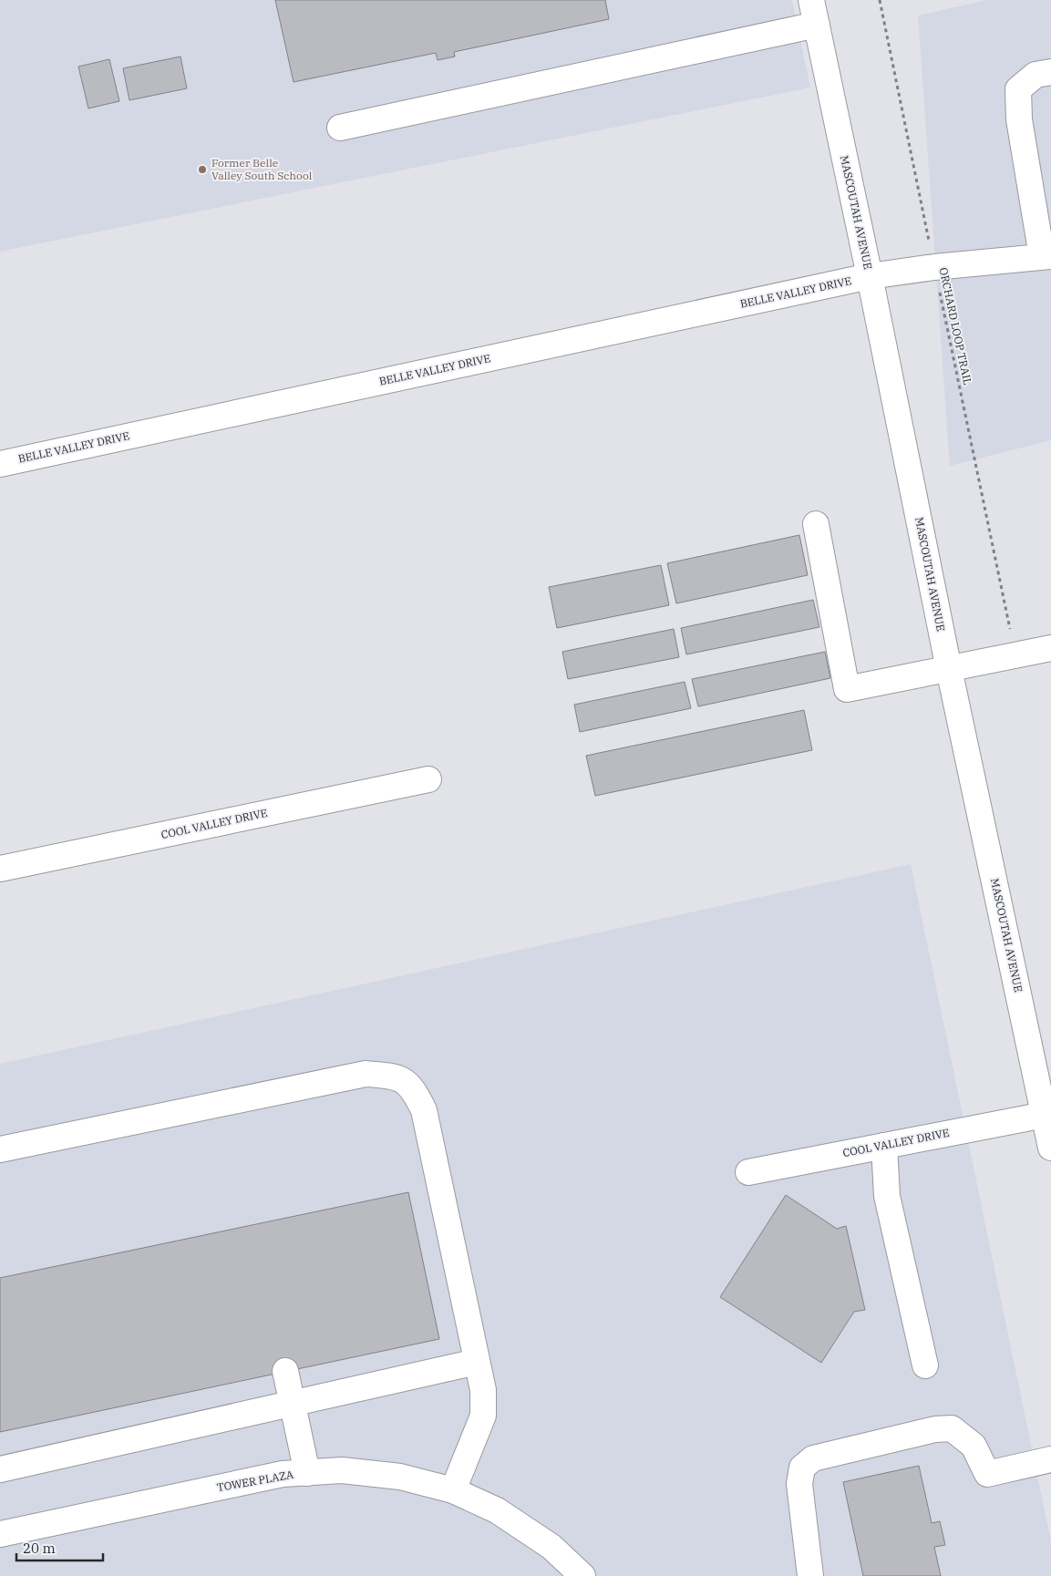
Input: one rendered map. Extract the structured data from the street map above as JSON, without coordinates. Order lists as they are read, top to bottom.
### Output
{
  "streets": {
    "street": [
      "MASCOUTAH AVENUE",
      "BELLE VALLEY DRIVE",
      "COOL VALLEY DRIVE",
      "TOWER PLAZA"
    ],
    "path": ["ORCHARD LOOP TRAIL"]
  },
  "crossings": [
    ["MASCOUTAH AVENUE", "BELLE VALLEY DRIVE"],
    ["MASCOUTAH AVENUE", "COOL VALLEY DRIVE"],
    ["BELLE VALLEY DRIVE", "ORCHARD LOOP TRAIL"]
  ],
  "places": ["Former Belle Valley South School"],
  "scale_bar": "20 m"
}
